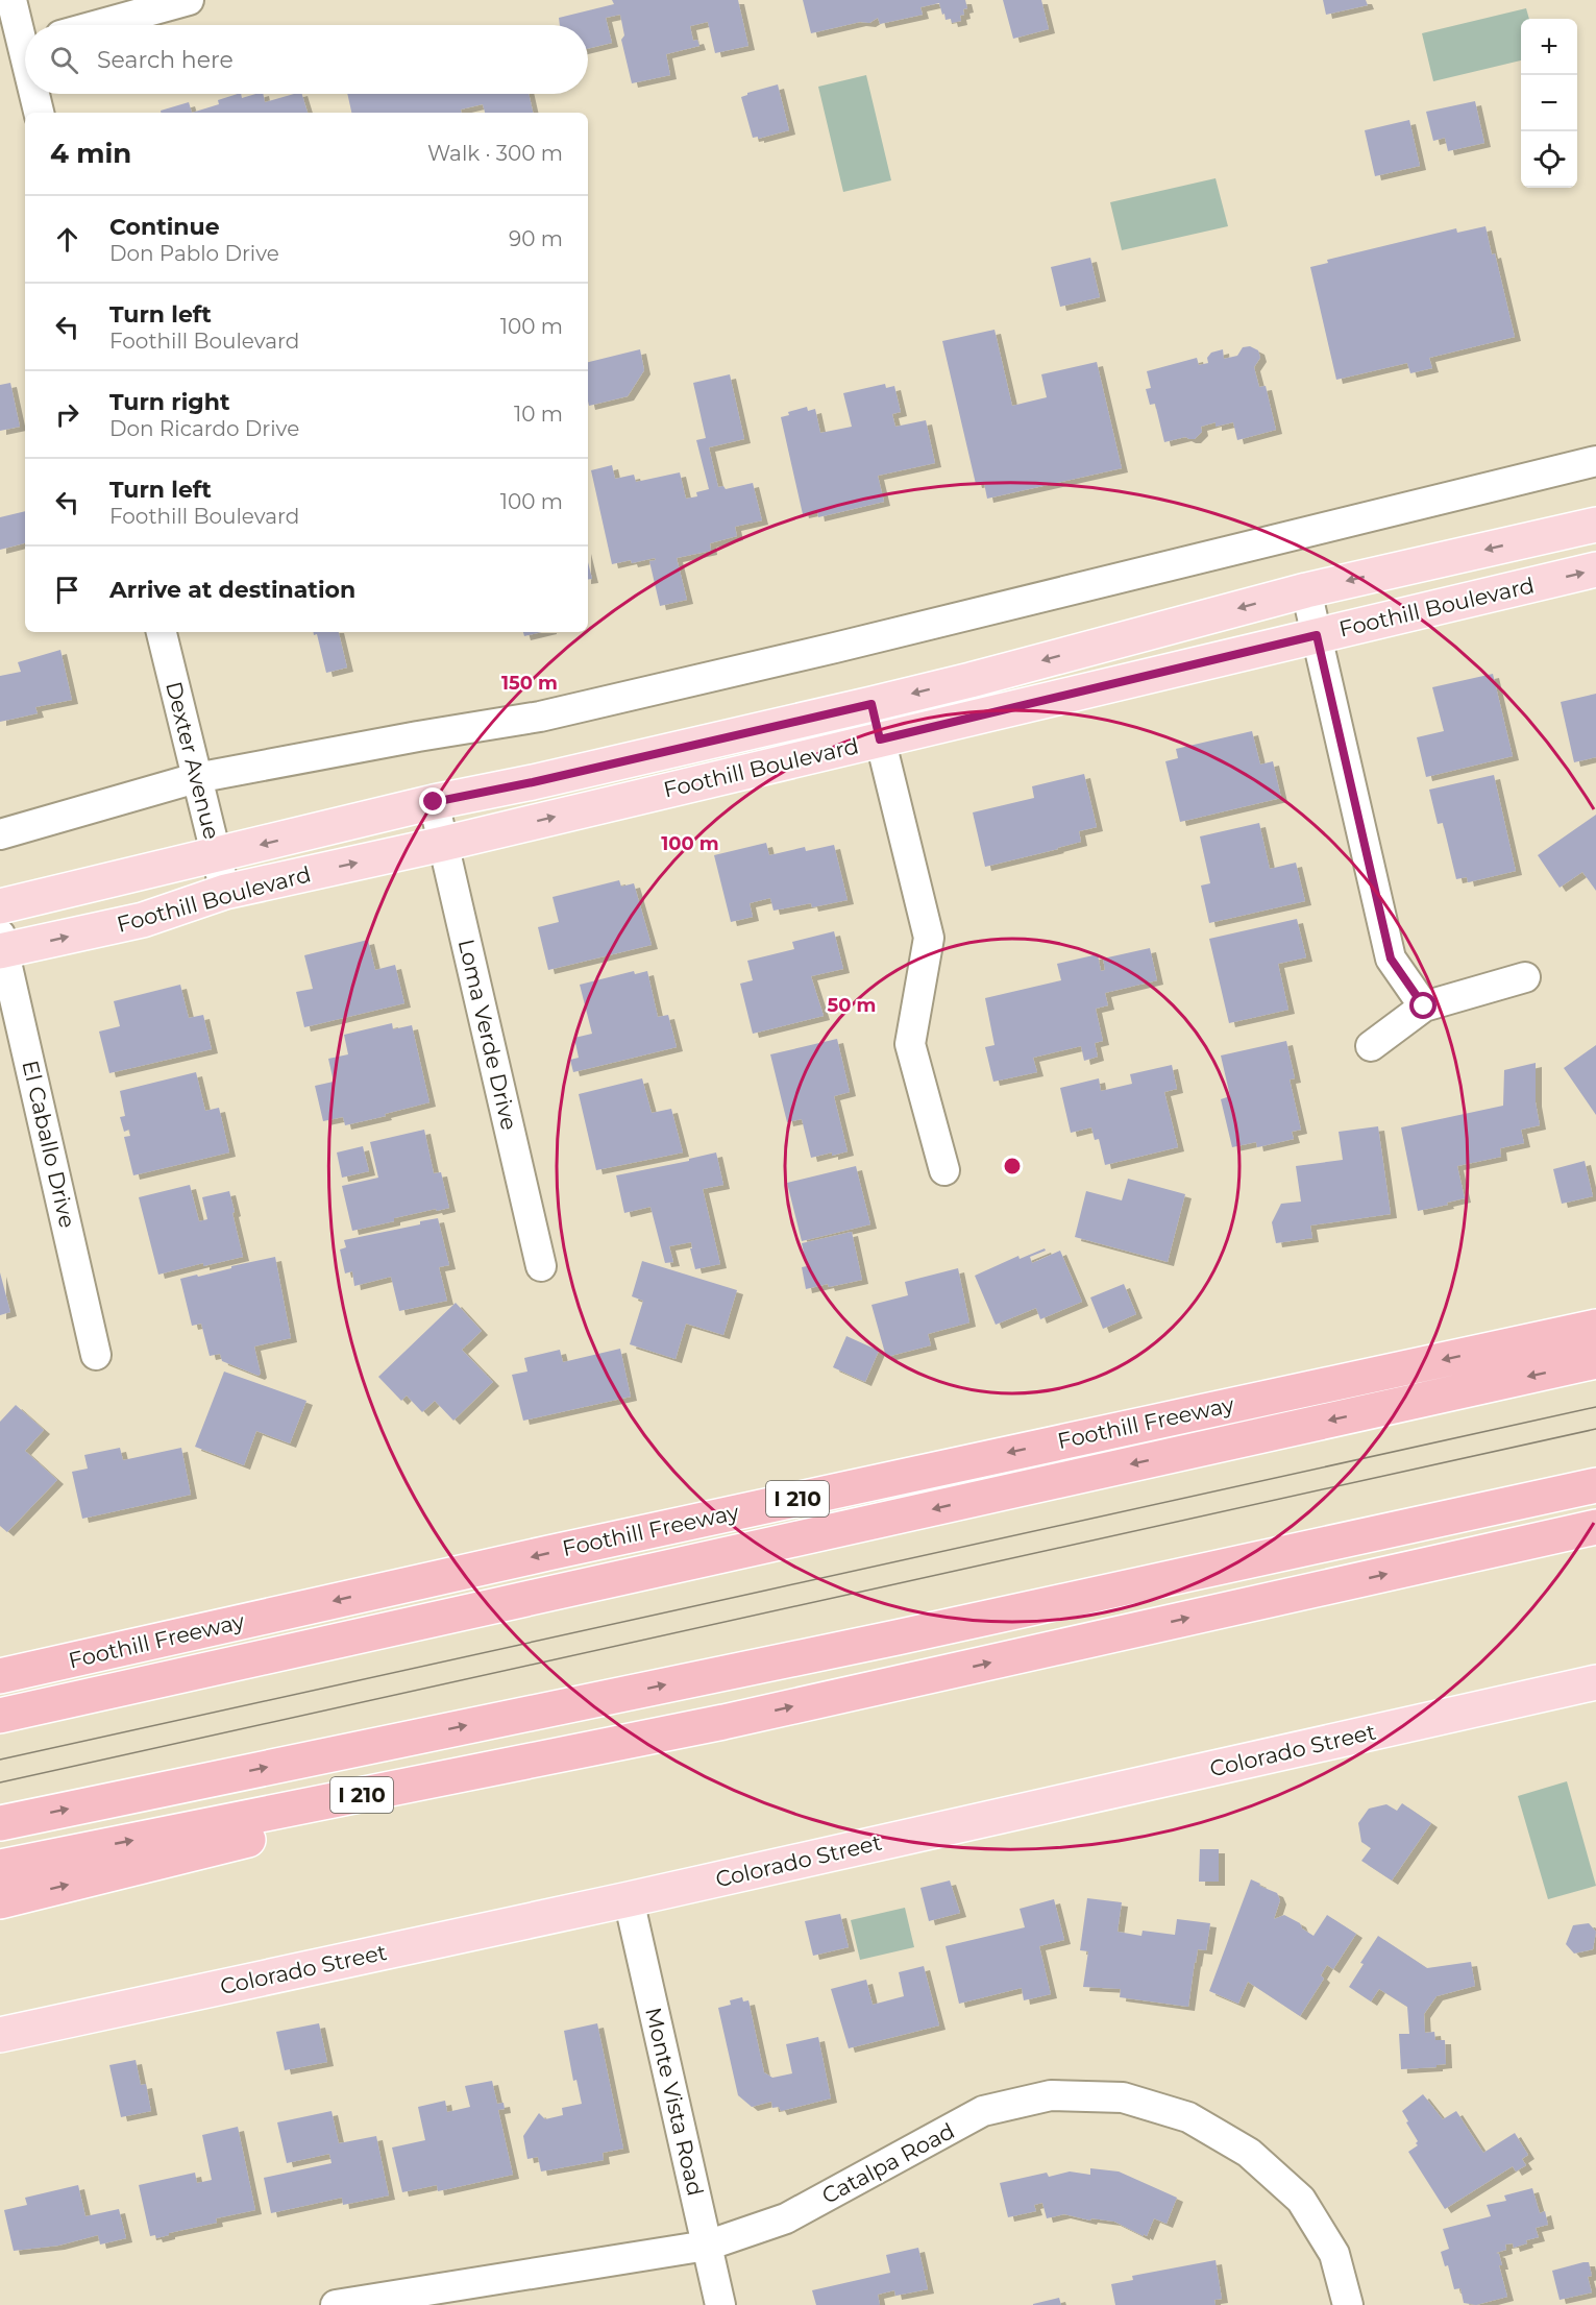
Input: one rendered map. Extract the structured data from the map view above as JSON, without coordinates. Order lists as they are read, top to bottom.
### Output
{
  "streets": {
    "highway": ["Foothill Freeway", "I 210"],
    "main road": ["Foothill Boulevard", "Colorado Street"],
    "street": [
      "Dexter Avenue",
      "Loma Verde Drive",
      "El Caballo Drive",
      "Monte Vista Road",
      "Catalpa Road"
    ]
  },
  "crossings": [
    ["Foothill Boulevard", "Dexter Avenue"],
    ["Foothill Boulevard", "Loma Verde Drive"],
    ["Foothill Boulevard", "El Caballo Drive"],
    ["Colorado Street", "Monte Vista Road"],
    ["Monte Vista Road", "Catalpa Road"]
  ],
  "page": {
    "map_buttons": ["+", "−"],
    "search": "Search here",
    "heading": ["4 min", "Walk · 300 m"],
    "list": [
      ["Continue", "Don Pablo Drive", "90 m"],
      ["Turn left", "Foothill Boulevard", "100 m"],
      ["Turn right", "Don Ricardo Drive", "10 m"],
      ["Turn left", "Foothill Boulevard", "100 m"],
      "Arrive at destination"
    ]
  },
  "rings": ["150 m", "100 m", "50 m"]
}
